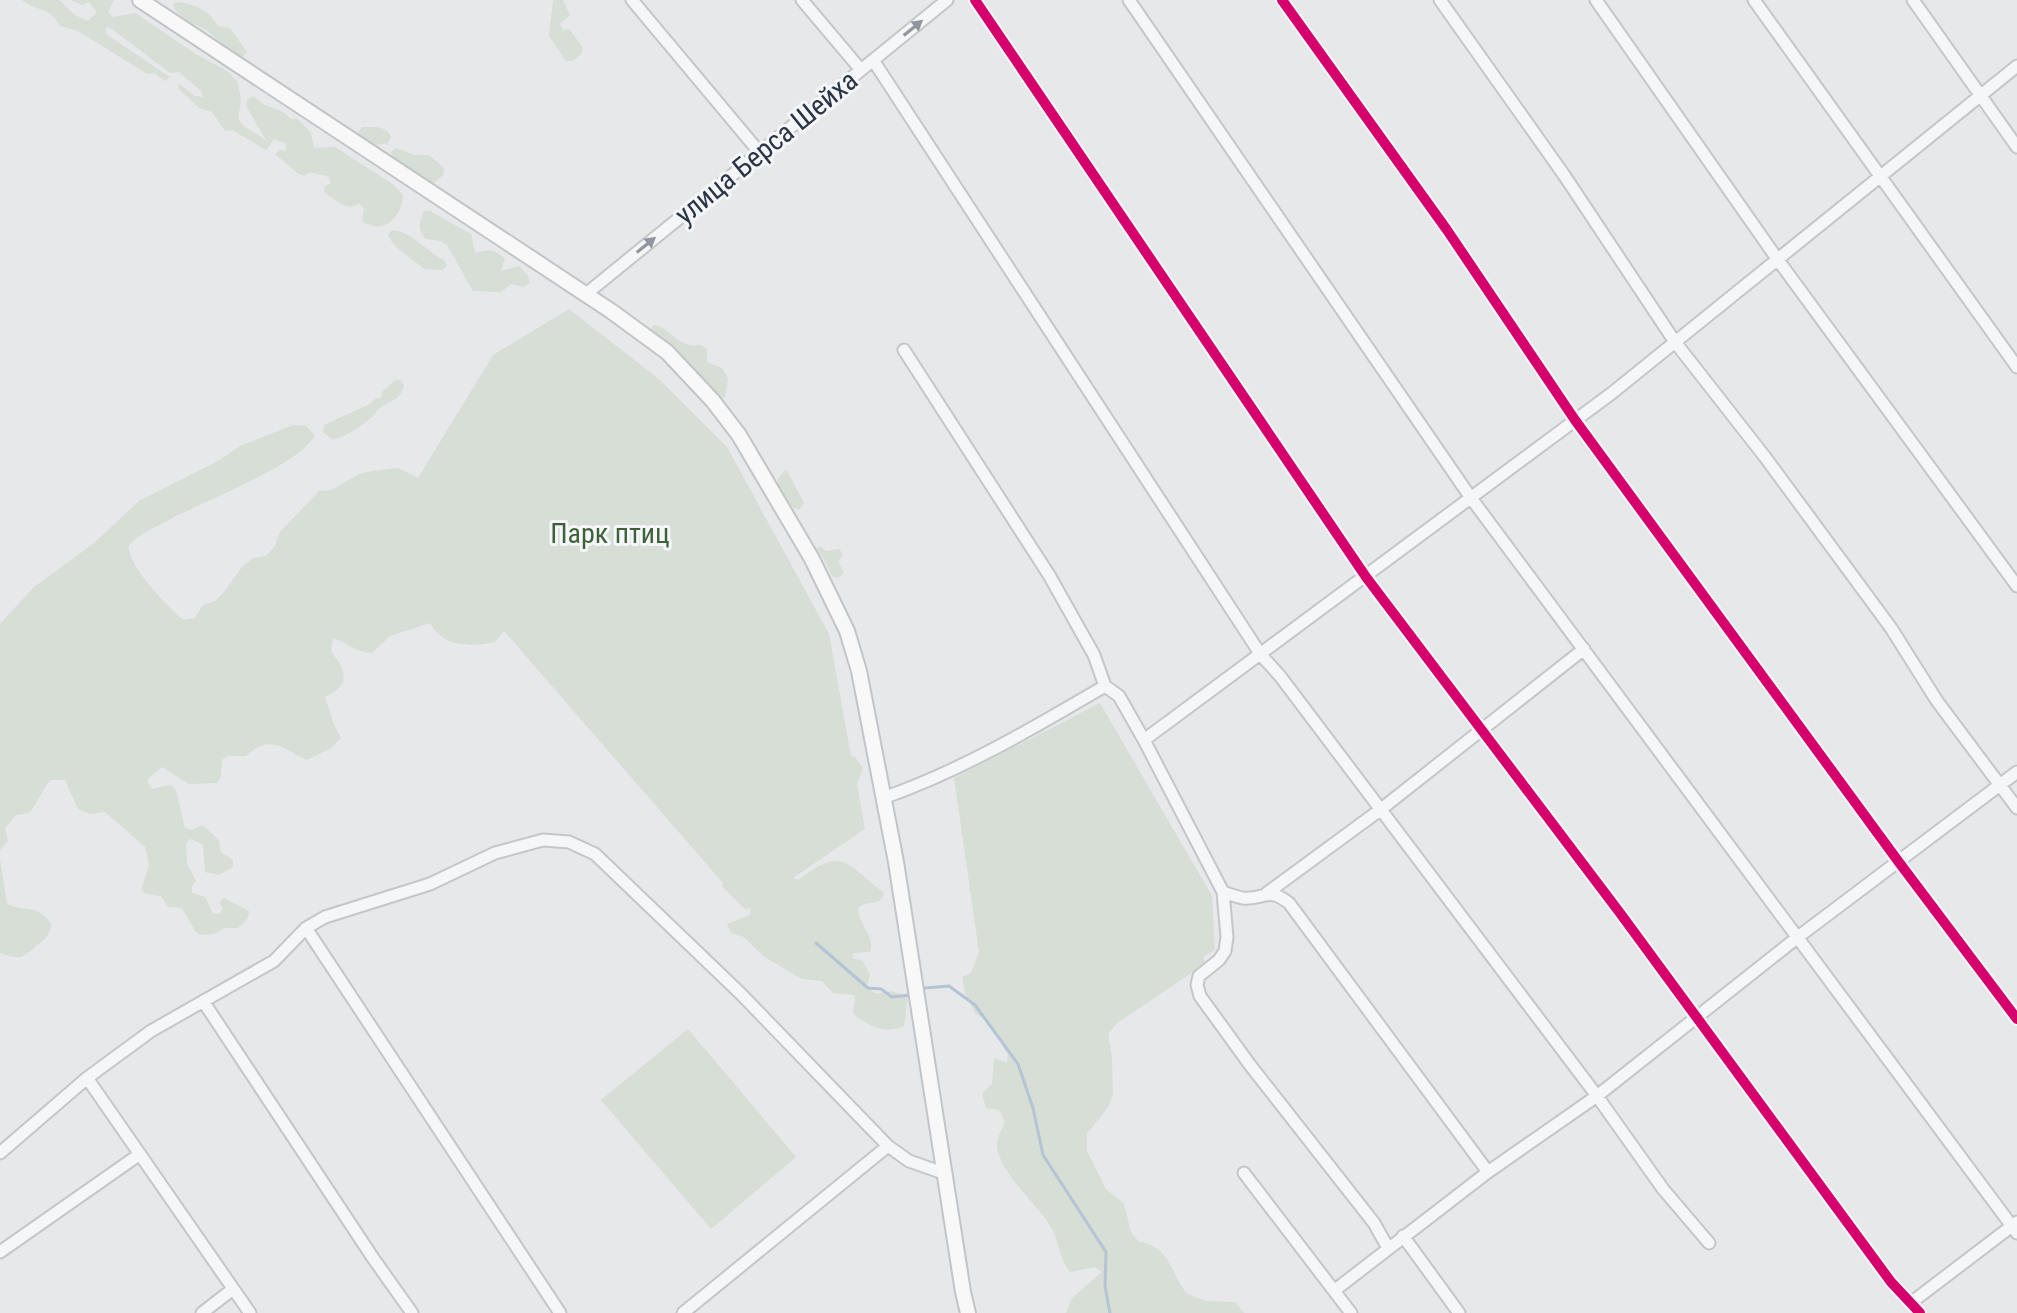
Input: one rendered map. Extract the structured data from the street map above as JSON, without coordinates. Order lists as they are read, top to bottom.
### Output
{
  "streets": {
    "street": ["улица Берса Шейха"]
  },
  "one_way": ["улица Берса Шейха"],
  "parks": ["Парк птиц"]
}
